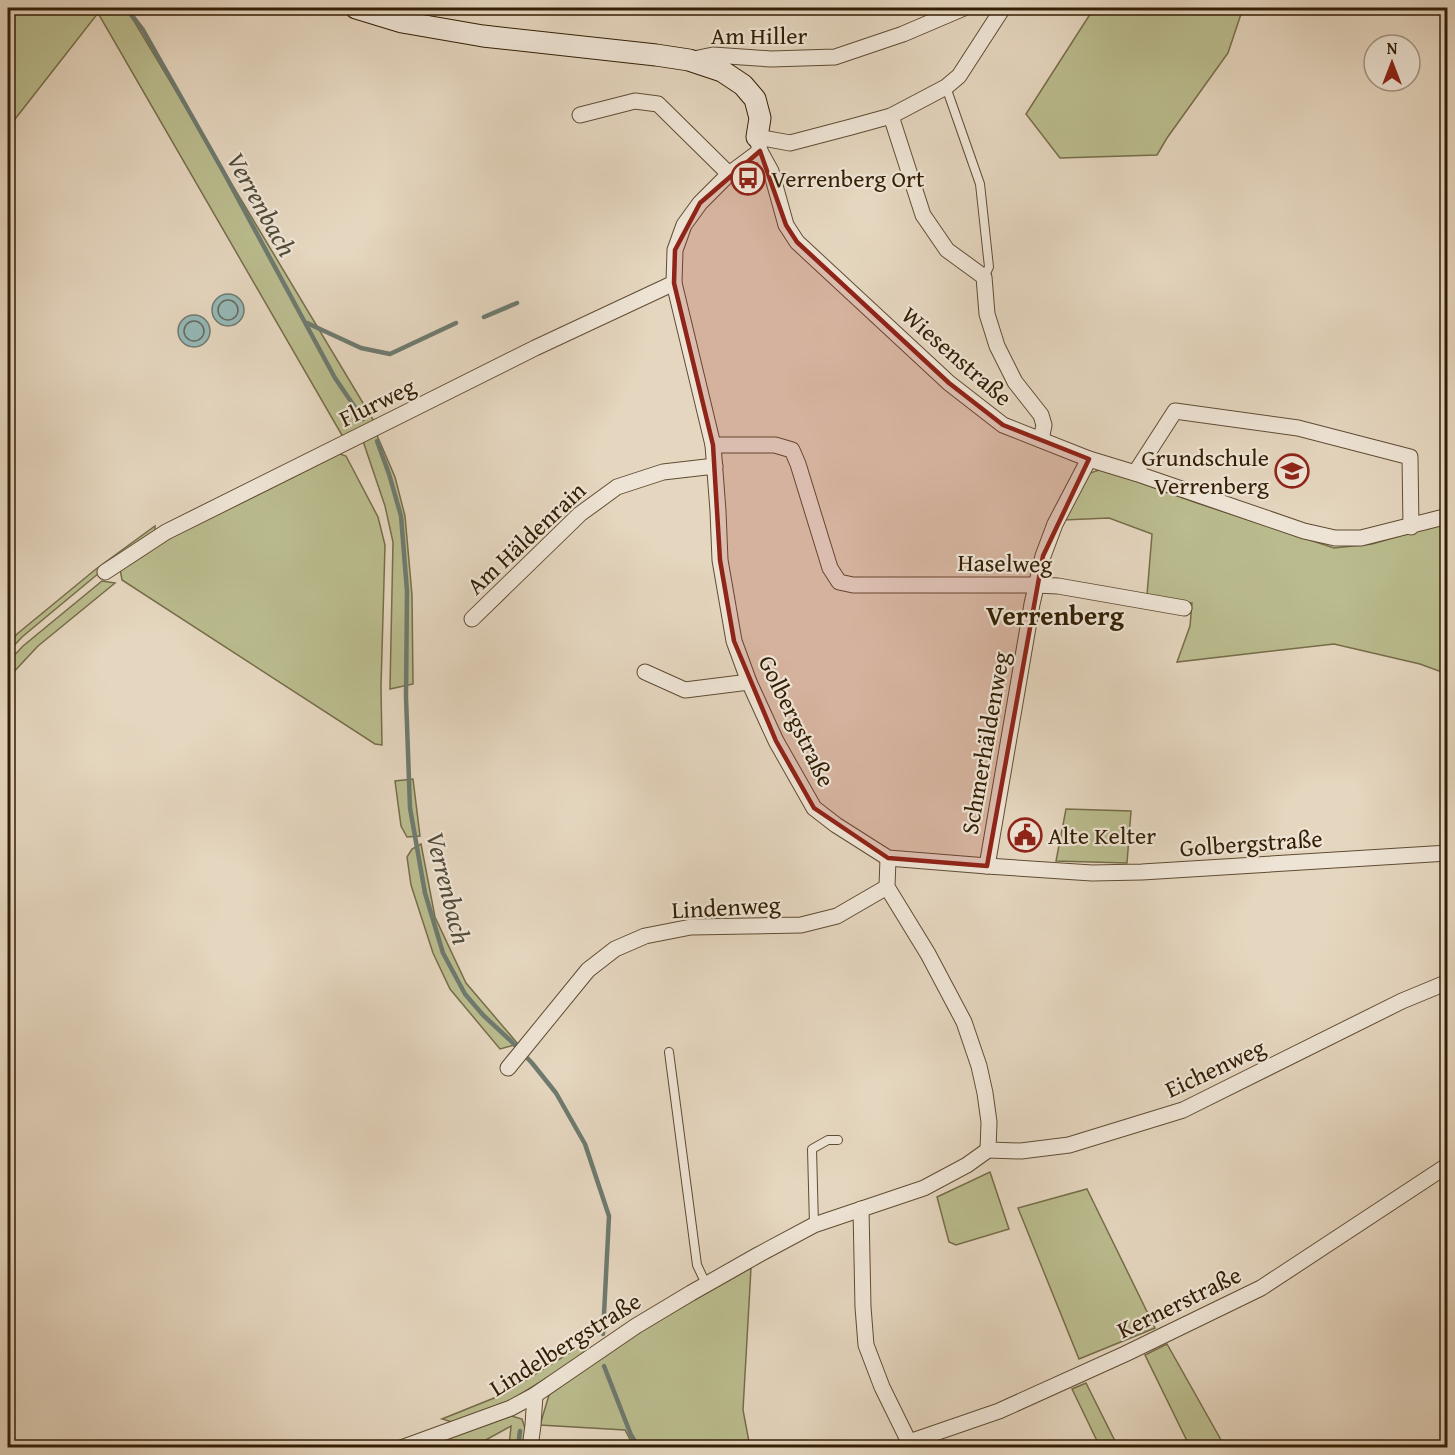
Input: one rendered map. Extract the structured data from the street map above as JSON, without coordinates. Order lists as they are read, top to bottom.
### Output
{
  "streets": {
    "street": [
      "Am Hiller",
      "Wiesenstraße",
      "Flurweg",
      "Am Häldenrain",
      "Haselweg",
      "Golbergstraße",
      "Schmerhäldenweg",
      "Lindenweg",
      "Eichenweg",
      "Kernerstraße",
      "Lindelbergstraße"
    ]
  },
  "crossings": [
    ["Wiesenstraße", "Golbergstraße"],
    ["Wiesenstraße", "Schmerhäldenweg"],
    ["Flurweg", "Golbergstraße"],
    ["Am Häldenrain", "Golbergstraße"],
    ["Haselweg", "Golbergstraße"],
    ["Haselweg", "Schmerhäldenweg"],
    ["Golbergstraße", "Schmerhäldenweg"],
    ["Eichenweg", "Lindelbergstraße"],
    ["Kernerstraße", "Lindelbergstraße"]
  ],
  "districts": ["Verrenberg"],
  "water": ["Verrenbach"],
  "places": {
    "bus stop": ["Verrenberg Ort"],
    "school or university": ["Grundschule Verrenberg"],
    "public building": ["Alte Kelter"]
  },
  "north": "top"
}
